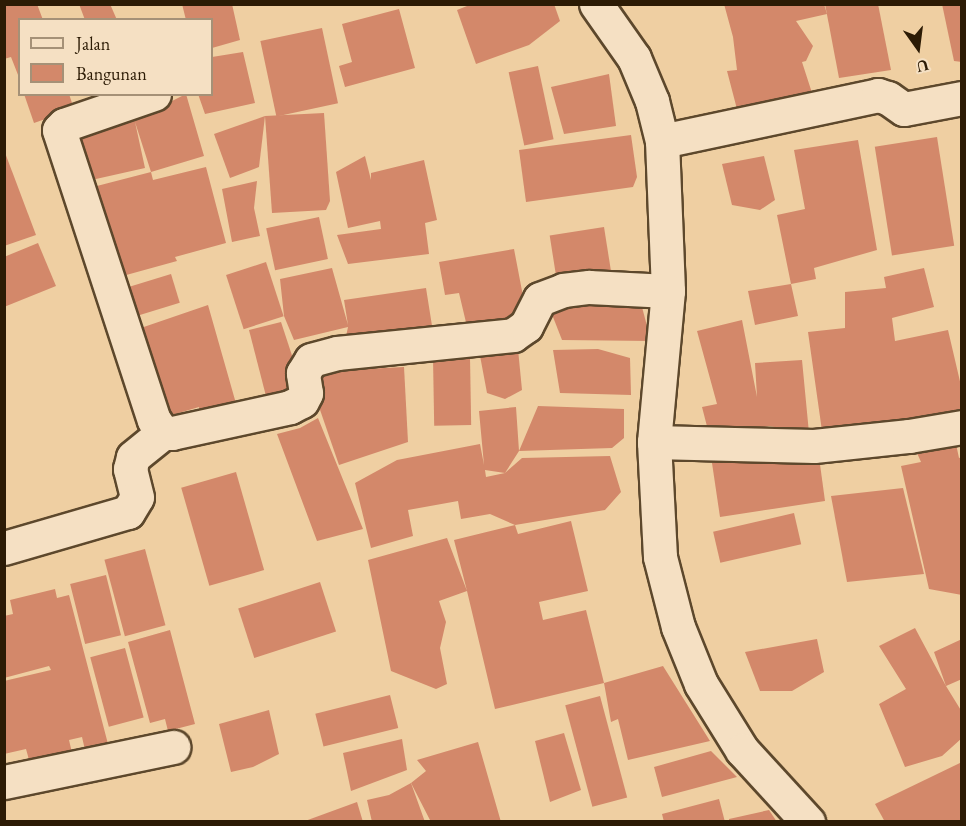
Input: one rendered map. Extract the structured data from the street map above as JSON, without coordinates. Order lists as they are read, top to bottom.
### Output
{
  "legend": ["Jalan", "Bangunan"],
  "north": "bottom"
}
